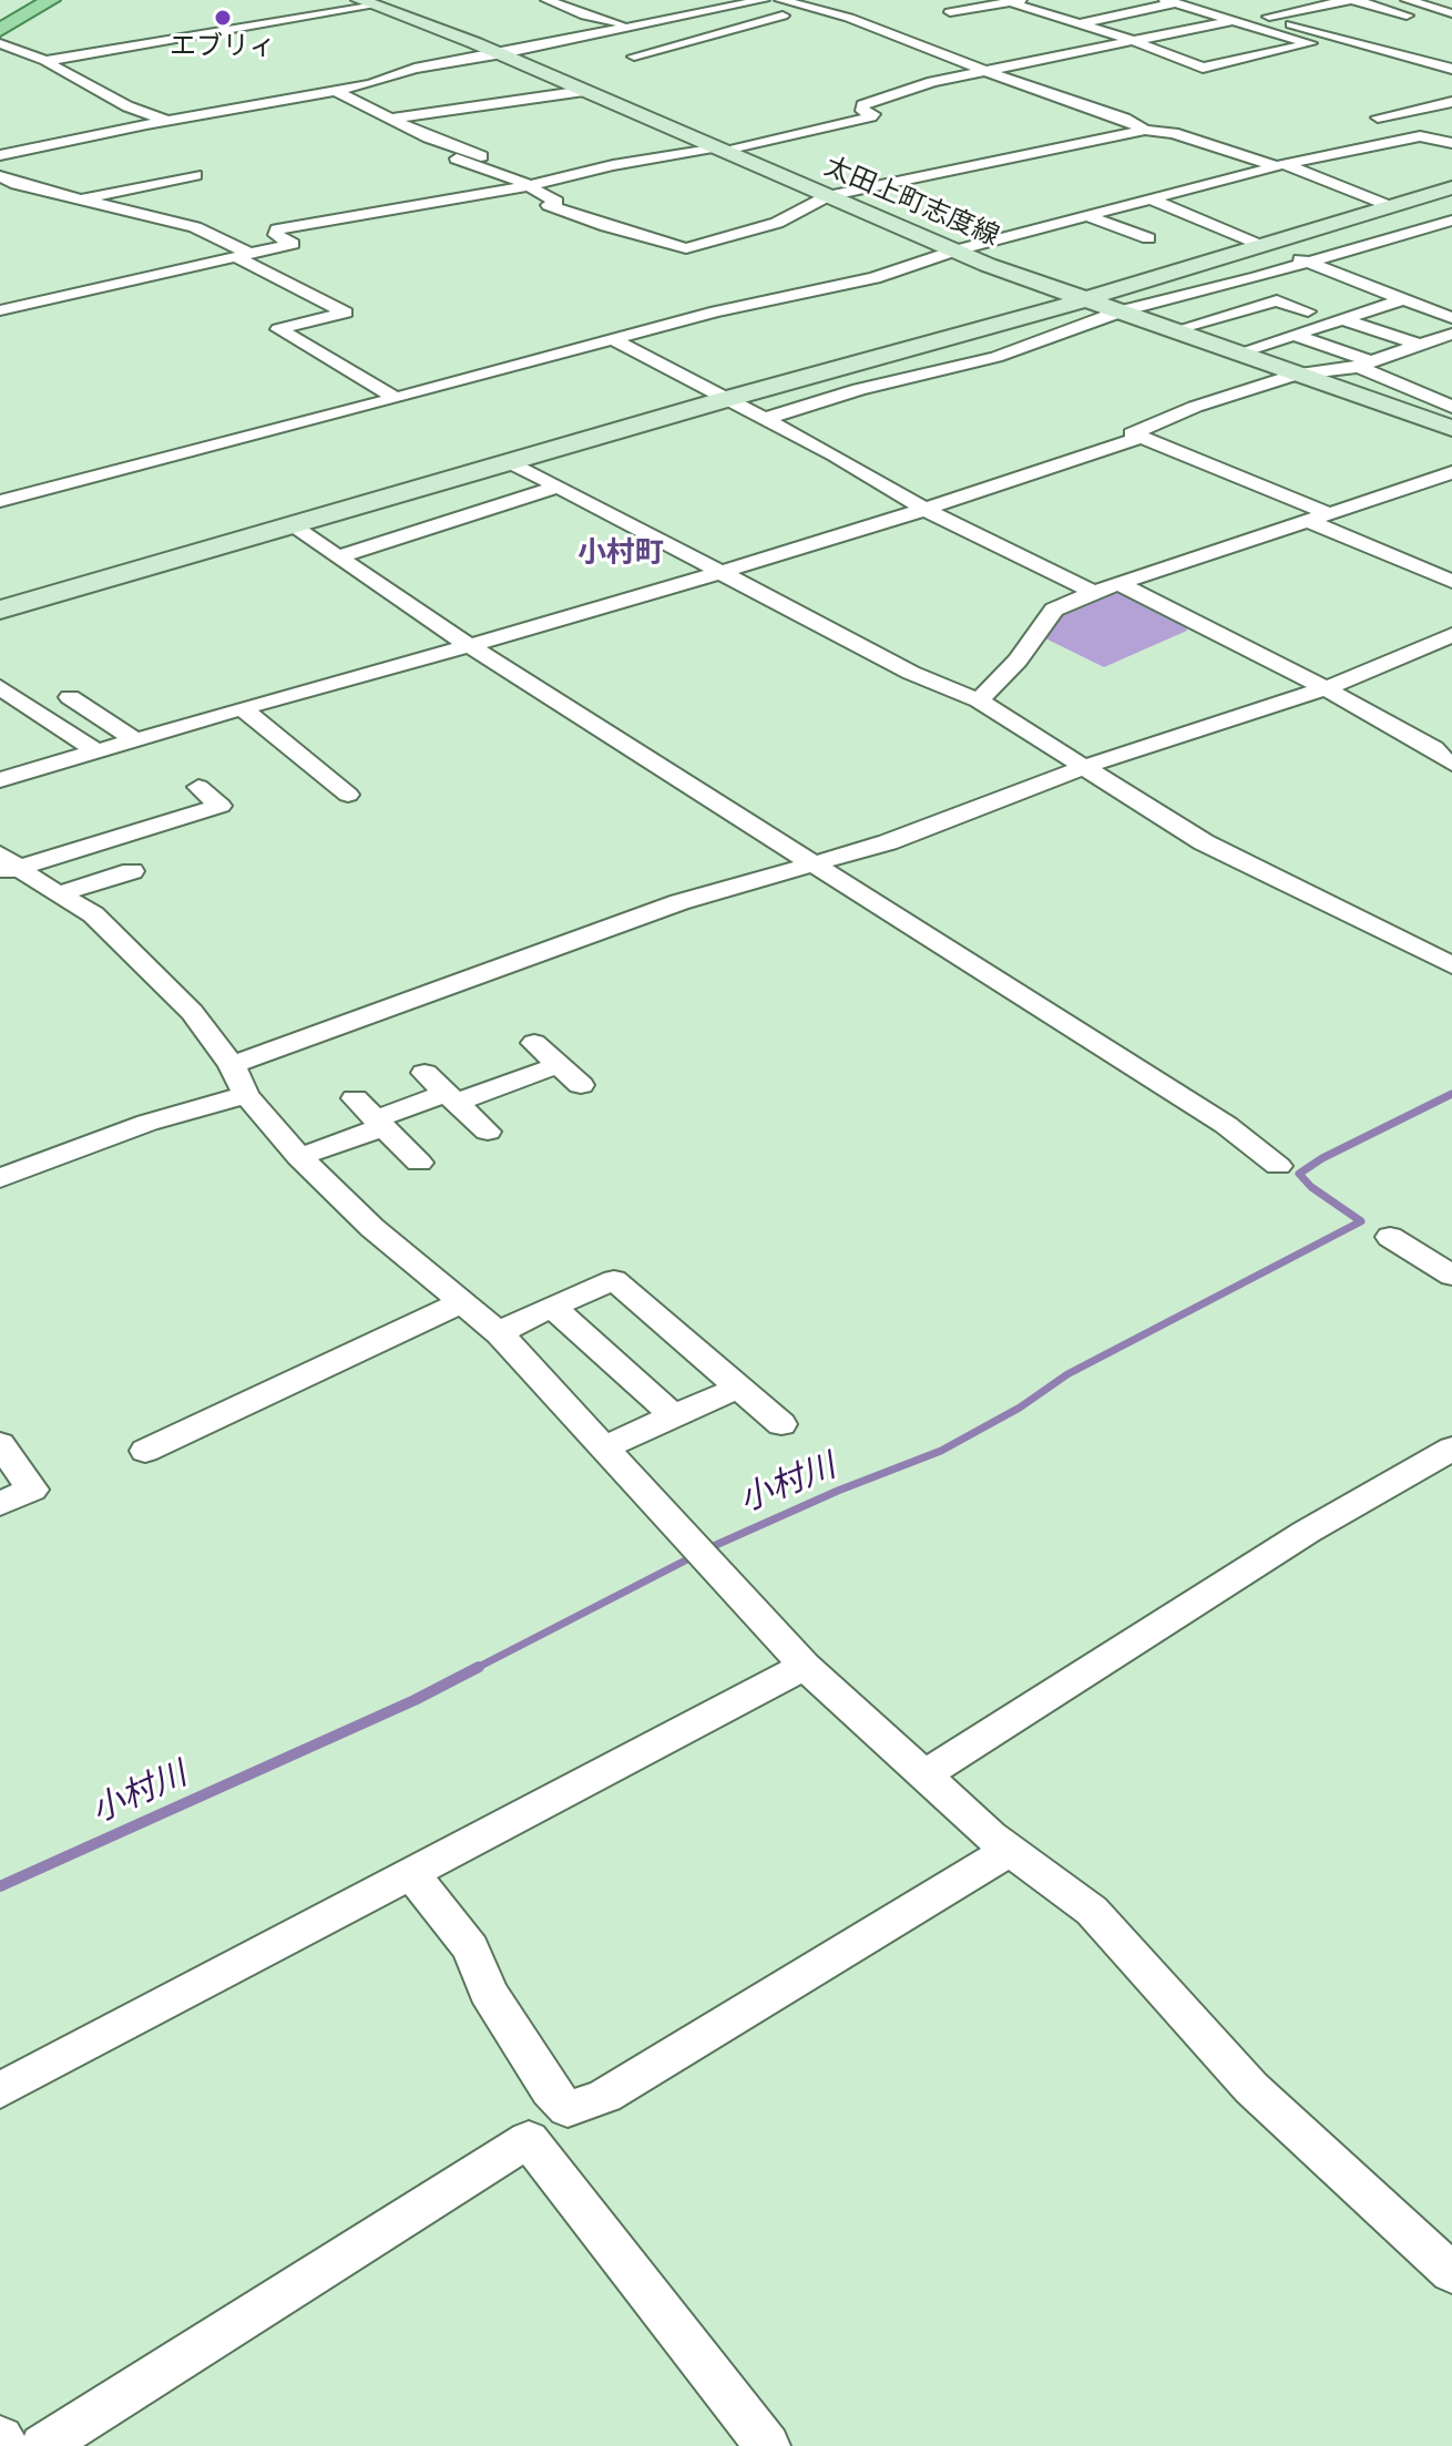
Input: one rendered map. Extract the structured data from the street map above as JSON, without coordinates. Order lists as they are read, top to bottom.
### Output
{
  "streets": {
    "main road": ["太田上町志度線"]
  },
  "districts": ["小村町"],
  "water": ["小村川"],
  "places": ["エブリィ"]
}
